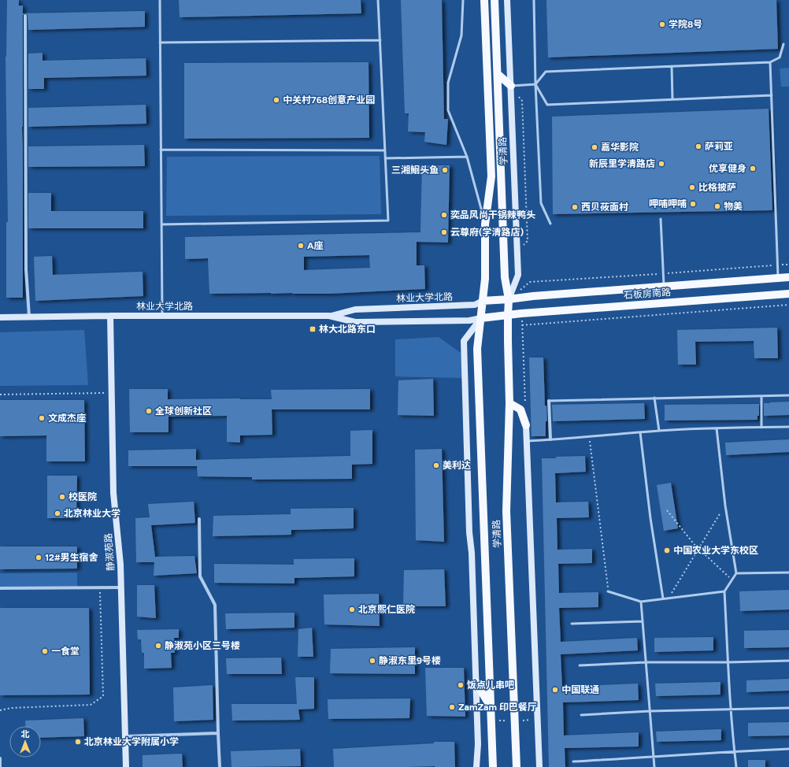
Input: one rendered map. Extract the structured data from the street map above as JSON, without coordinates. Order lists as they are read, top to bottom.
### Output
{
  "streets": {
    "main road": ["学清路", "石板房南路"],
    "street": ["林业大学北路", "静淑苑路"]
  },
  "crossings": [
    ["学清路", "石板房南路"],
    ["学清路", "林业大学北路"],
    ["石板房南路", "林业大学北路"],
    ["林业大学北路", "静淑苑路"]
  ],
  "places": {
    "other": [
      "学院8号",
      "中关村768创意产业园",
      "萨莉亚",
      "嘉华影院",
      "新辰里学清路店",
      "优享健身",
      "三湘鮰头鱼",
      "比格披萨",
      "呷哺呷哺",
      "物美",
      "西贝莜面村",
      "奕品风尚干锅辣鸭头",
      "云尊府(学清路店)",
      "A座",
      "全球创新社区",
      "文成杰座",
      "美利达",
      "校医院",
      "北京林业大学",
      "中国农业大学东校区",
      "12#男生宿舍",
      "北京熙仁医院",
      "静淑苑小区三号楼",
      "一食堂",
      "静淑东里9号楼",
      "饭点儿串吧",
      "中国联通",
      "ZamZam 印巴餐厅",
      "北京林业大学附属小学"
    ],
    "transit": ["林大北路东口"]
  },
  "north": "top"
}
